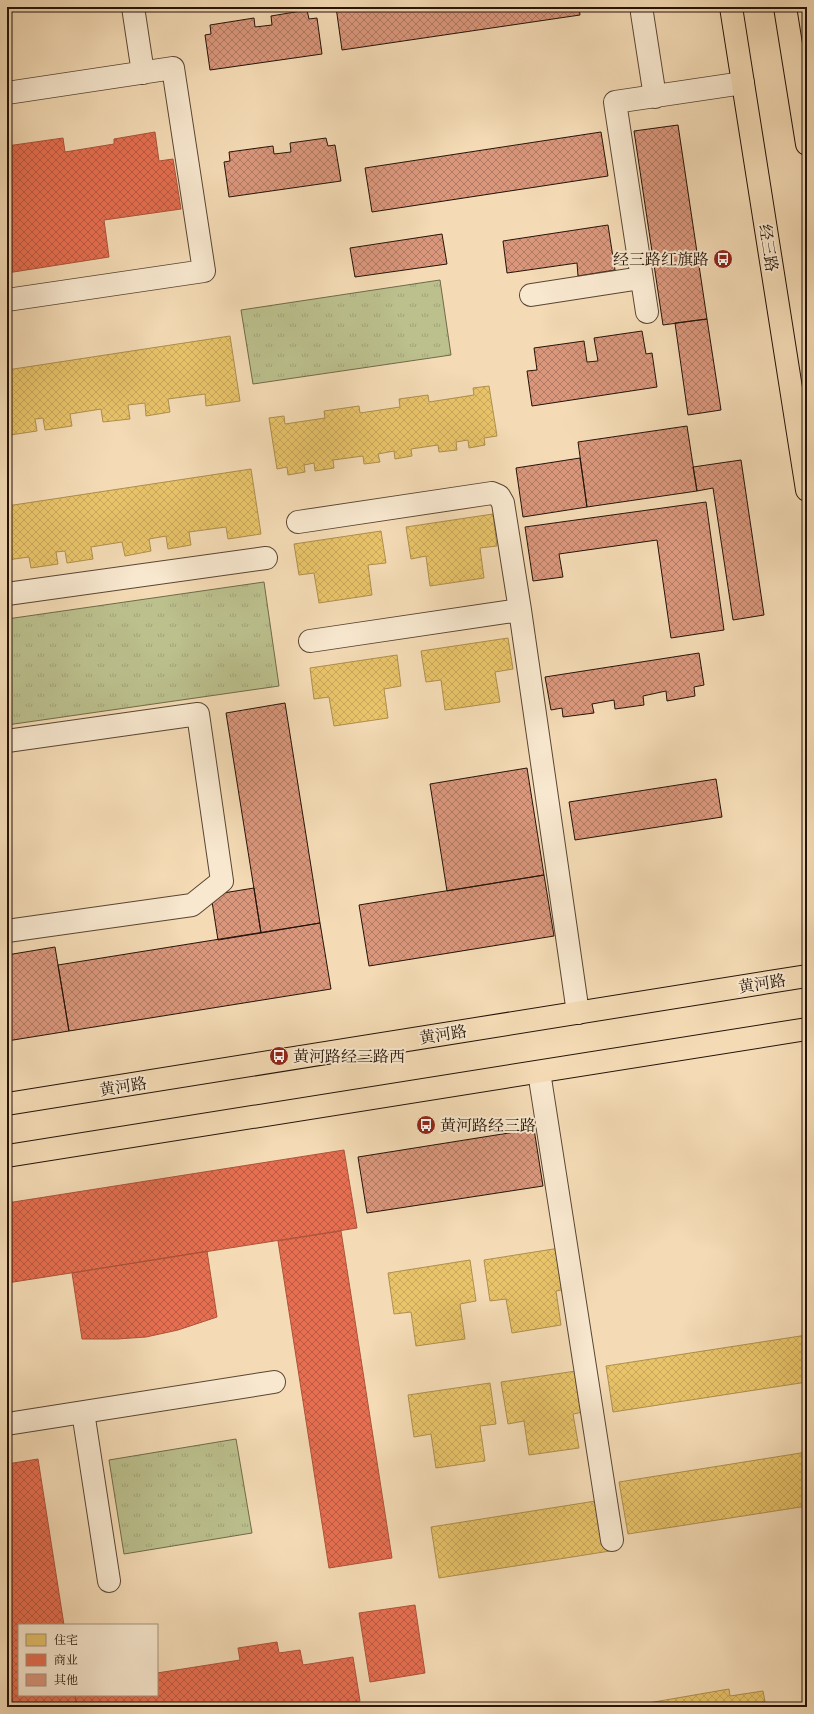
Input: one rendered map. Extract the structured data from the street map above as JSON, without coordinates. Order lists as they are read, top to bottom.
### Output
{
  "streets": {
    "main road": ["经三路", "黄河路"]
  },
  "places": {
    "bus stop": ["经三路红旗路", "黄河路经三路西", "黄河路经三路"]
  },
  "legend": ["住宅", "商业", "其他"]
}
